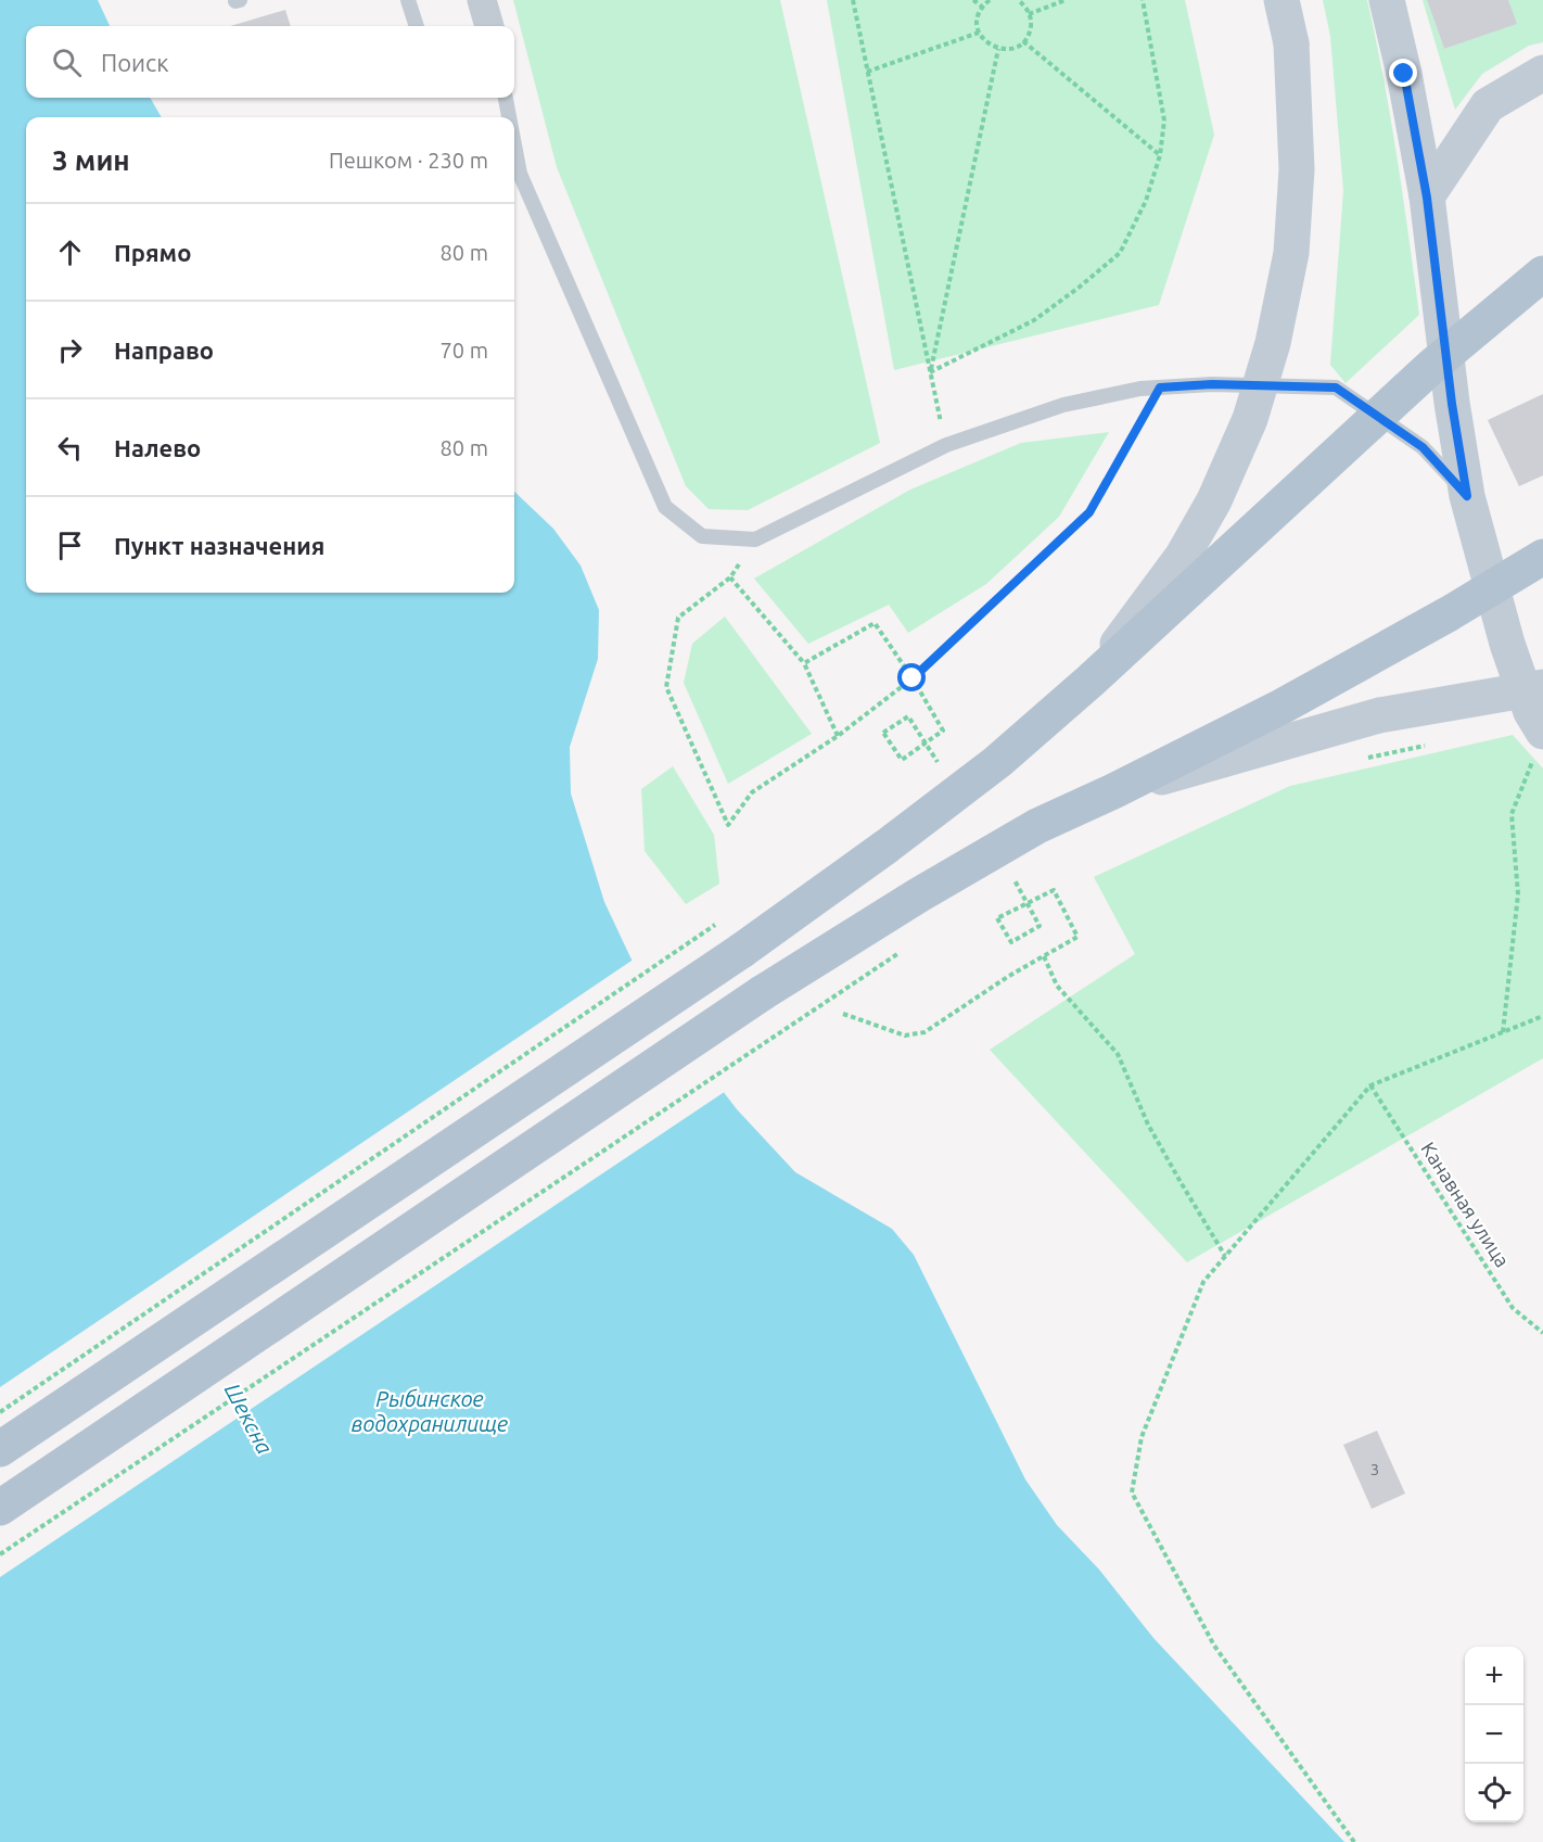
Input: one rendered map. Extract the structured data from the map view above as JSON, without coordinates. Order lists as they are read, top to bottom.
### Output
{
  "streets": {
    "path": ["Канавная улица"]
  },
  "water": ["Рыбинское водохранилище", "Шексна"],
  "house_numbers": ["3"],
  "page": {
    "search": "Поиск",
    "heading": ["3 мин", "Пешком · 230 m"],
    "list": [
      ["Прямо", "80 m"],
      ["Направо", "70 m"],
      ["Налево", "80 m"],
      "Пункт назначения"
    ],
    "map_buttons": ["+", "−"]
  }
}
